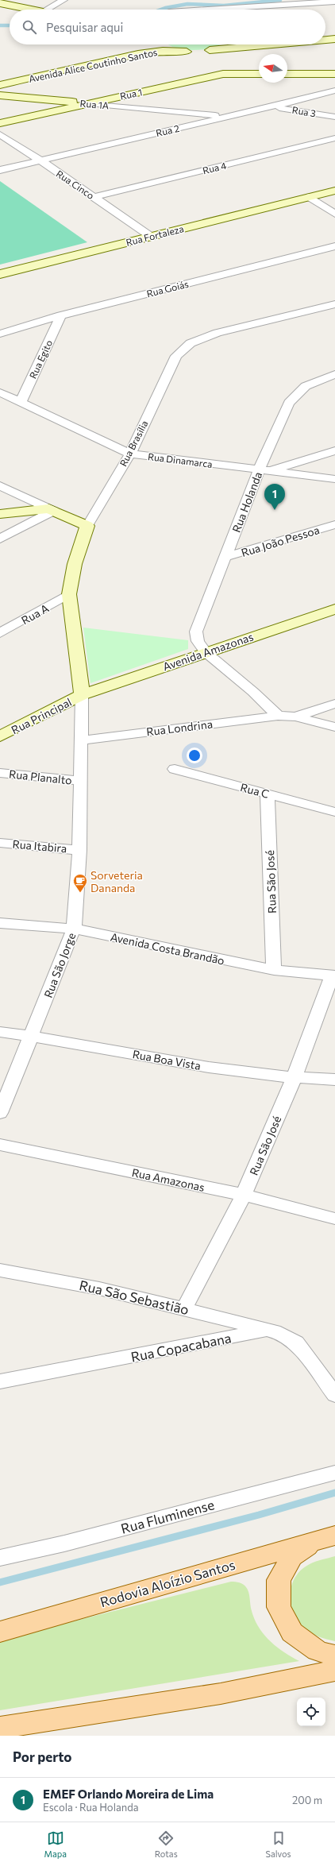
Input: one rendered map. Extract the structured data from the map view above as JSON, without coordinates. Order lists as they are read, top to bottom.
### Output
{
  "streets": {
    "main road": ["Rodovia Aloízio Santos"],
    "street": [
      "Avenida Alice Coutinho Santos",
      "Rua 1",
      "Rua 1A",
      "Rua 3",
      "Rua 2",
      "Rua 4",
      "Rua Cinco",
      "Rua Fortaleza",
      "Rua Goiás",
      "Rua Egito",
      "Rua Brasília",
      "Rua Dinamarca",
      "Rua Holanda",
      "Rua João Pessoa",
      "Rua A",
      "Avenida Amazonas",
      "Rua Principal",
      "Rua Londrina",
      "Rua Planalto",
      "Rua C",
      "Rua Itabira",
      "Rua São José",
      "Avenida Costa Brandão",
      "Rua São Jorge",
      "Rua Boa Vista",
      "Rua Amazonas",
      "Rua São Sebastião",
      "Rua Copacabana",
      "Rua Fluminense"
    ]
  },
  "crossings": [
    ["Rua 1", "Rua 1A"],
    ["Rua 1A", "Rua 2"],
    ["Rua 3", "Rua 2"],
    ["Rua 2", "Rua Cinco"],
    ["Rua 4", "Rua Cinco"],
    ["Rua Cinco", "Rua Fortaleza"],
    ["Rua Goiás", "Rua Egito"],
    ["Rua Egito", "Rua Dinamarca"],
    ["Rua Brasília", "Rua Dinamarca"],
    ["Rua Brasília", "Rua A"],
    ["Rua Brasília", "Avenida Amazonas"],
    ["Rua Brasília", "Rua Principal"],
    ["Rua Brasília", "Rua São Jorge"],
    ["Rua Dinamarca", "Rua Holanda"],
    ["Rua Holanda", "Rua João Pessoa"],
    ["Rua Holanda", "Avenida Amazonas"],
    ["Avenida Amazonas", "Rua Principal"],
    ["Avenida Amazonas", "Rua São Jorge"],
    ["Rua Principal", "Rua São Jorge"],
    ["Rua Londrina", "Rua São Jorge"],
    ["Rua Planalto", "Rua São Jorge"],
    ["Rua C", "Rua São José"],
    ["Rua Itabira", "Rua São Jorge"],
    ["Rua São José", "Avenida Costa Brandão"],
    ["Rua São José", "Rua Boa Vista"],
    ["Rua São José", "Rua Amazonas"],
    ["Rua São José", "Rua São Sebastião"],
    ["Avenida Costa Brandão", "Rua São Jorge"],
    ["Rua São Jorge", "Rua Boa Vista"],
    ["Rua São Sebastião", "Rua Copacabana"]
  ],
  "places": {
    "cafe": ["Sorveteria Dananda"]
  },
  "north": "left",
  "page": {
    "search": "Pesquisar aqui",
    "pins": "1",
    "heading": "Por perto",
    "list": [
      {
        "mark": "1",
        "name": "EMEF Orlando Moreira de Lima",
        "note": "Escola · Rua Holanda",
        "value": "200 m"
      }
    ],
    "nav": ["Mapa", "Rotas", "Salvos"]
  }
}
